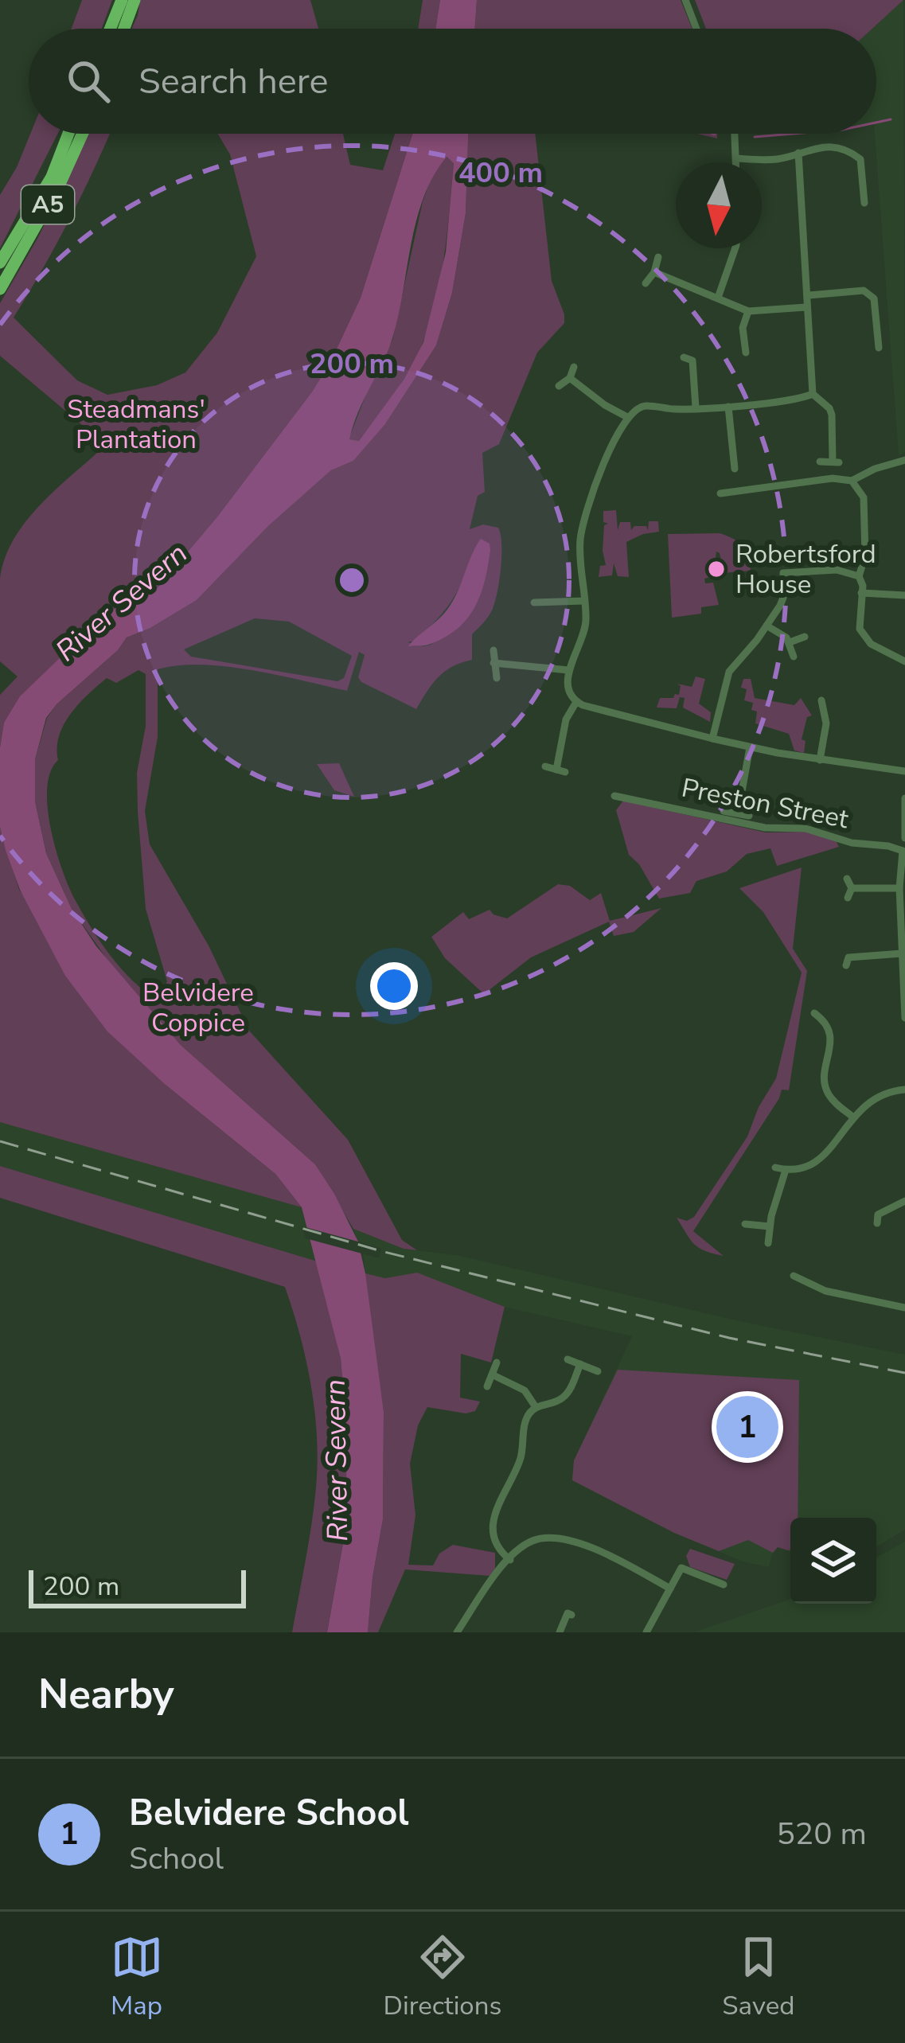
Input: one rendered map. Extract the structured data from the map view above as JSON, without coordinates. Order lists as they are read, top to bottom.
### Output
{
  "streets": {
    "highway": ["A5"],
    "street": ["Preston Street"]
  },
  "water": ["River Severn"],
  "parks": ["Steadmans' Plantation", "Belvidere Coppice"],
  "places": ["Robertsford House"],
  "scale_bar": "200 m",
  "north": "bottom",
  "page": {
    "search": "Search here",
    "pins": "1",
    "scale": "200 m",
    "heading": "Nearby",
    "list": [
      {
        "mark": "1",
        "name": "Belvidere School",
        "note": "School",
        "value": "520 m"
      }
    ],
    "nav": ["Map", "Directions", "Saved"]
  },
  "rings": ["400 m", "200 m"]
}
